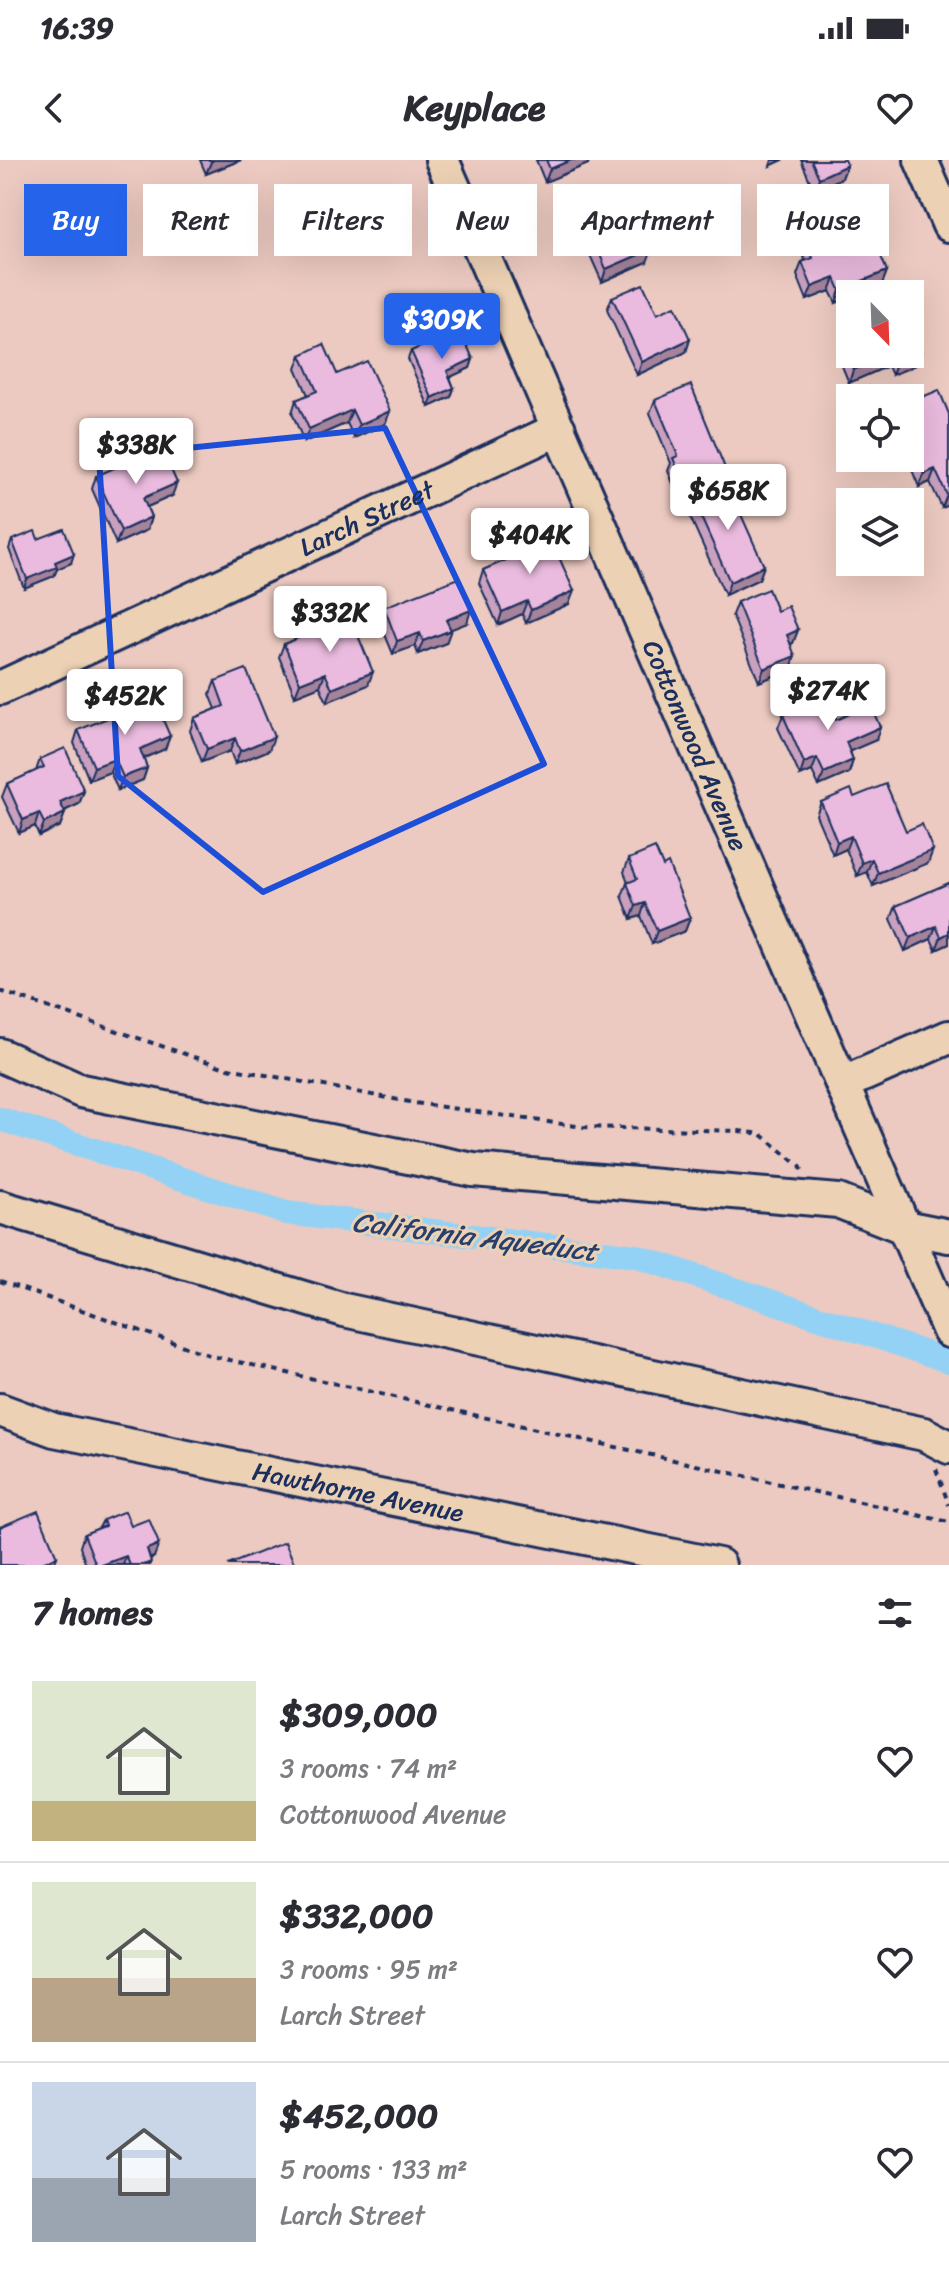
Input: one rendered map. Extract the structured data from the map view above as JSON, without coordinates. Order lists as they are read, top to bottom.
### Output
{
  "streets": {
    "street": ["Larch Street", "Cottonwood Avenue", "Hawthorne Avenue"]
  },
  "crossings": [
    ["Larch Street", "Cottonwood Avenue"]
  ],
  "water": ["California Aqueduct"],
  "north": "bottom right",
  "page": {
    "status": "16:39",
    "header": "Keyplace",
    "chip": [
      "Buy",
      "Rent",
      "Filters",
      "New",
      "Apartment",
      "House"
    ],
    "price": [
      "$309K",
      "$338K",
      "$658K",
      "$404K",
      "$332K",
      "$274K",
      "$452K"
    ],
    "heading": "7 homes",
    "list": [
      {
        "name": "$309,000",
        "note": "3 rooms · 74 m² · Cottonwood Avenue"
      },
      {
        "name": "$332,000",
        "note": "3 rooms · 95 m² · Larch Street"
      },
      {
        "name": "$452,000",
        "note": "5 rooms · 133 m² · Larch Street"
      }
    ]
  }
}
